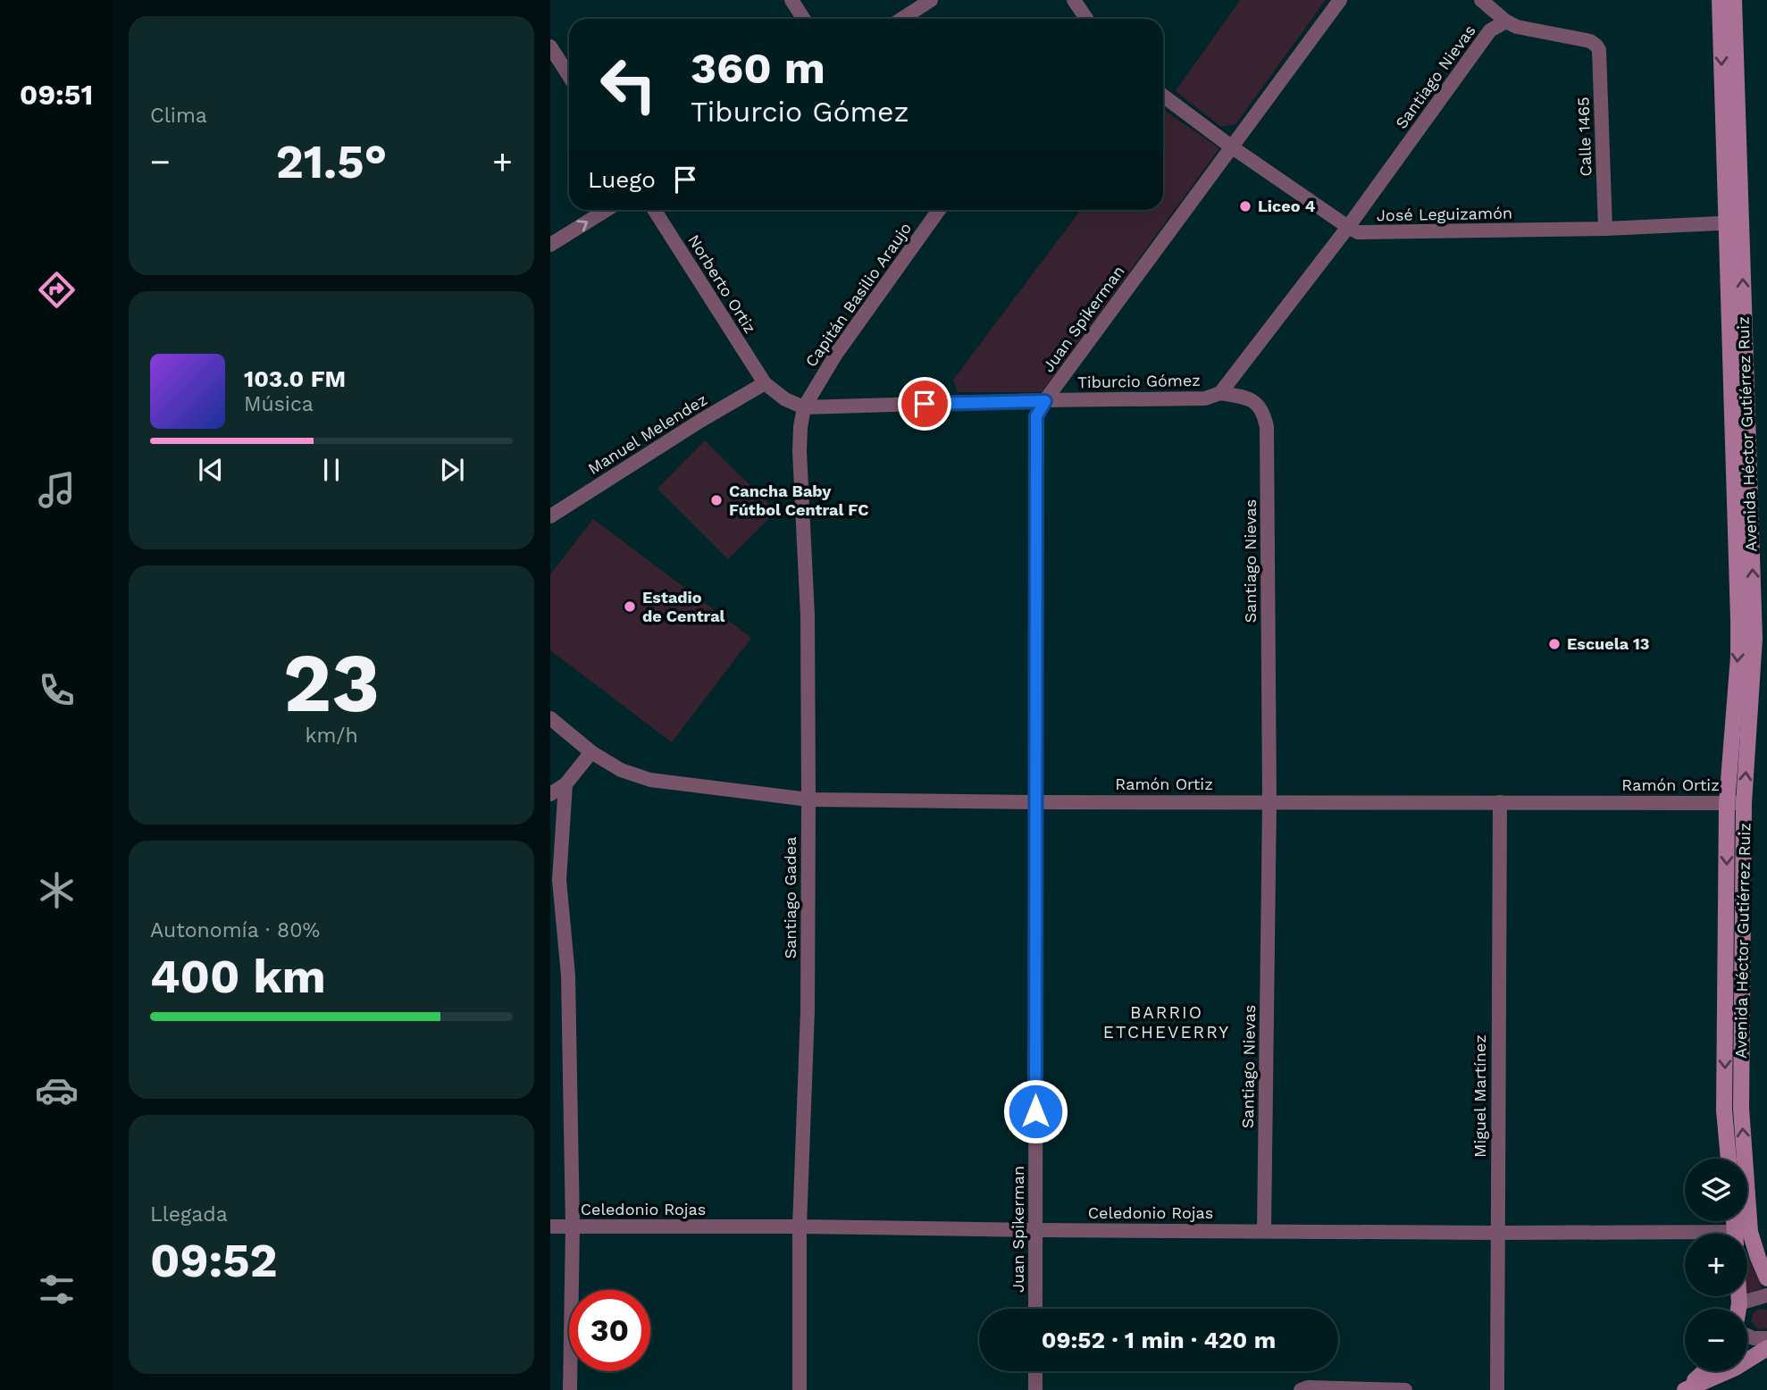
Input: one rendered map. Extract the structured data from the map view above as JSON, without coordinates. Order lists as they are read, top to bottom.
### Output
{
  "streets": {
    "street": [
      "Santiago Nievas",
      "Calle 1465",
      "José Leguizamón",
      "Norberto Ortiz",
      "Capitán Basilio Araujo",
      "Juan Spikerman",
      "Tiburcio Gómez",
      "Manuel Melendez",
      "Avenida Héctor Gutiérrez Ruiz",
      "Ramón Ortiz",
      "Santiago Gadea",
      "Miguel Martínez",
      "Celedonio Rojas"
    ]
  },
  "crossings": [
    ["Santiago Nievas", "Calle 1465"],
    ["Santiago Nievas", "José Leguizamón"],
    ["Santiago Nievas", "Tiburcio Gómez"],
    ["Santiago Nievas", "Ramón Ortiz"],
    ["Santiago Nievas", "Celedonio Rojas"],
    ["Calle 1465", "José Leguizamón"],
    ["José Leguizamón", "Juan Spikerman"],
    ["José Leguizamón", "Avenida Héctor Gutiérrez Ruiz"],
    ["Norberto Ortiz", "Tiburcio Gómez"],
    ["Norberto Ortiz", "Manuel Melendez"],
    ["Capitán Basilio Araujo", "Tiburcio Gómez"],
    ["Capitán Basilio Araujo", "Santiago Gadea"],
    ["Juan Spikerman", "Tiburcio Gómez"],
    ["Juan Spikerman", "Ramón Ortiz"],
    ["Juan Spikerman", "Celedonio Rojas"],
    ["Tiburcio Gómez", "Manuel Melendez"],
    ["Tiburcio Gómez", "Santiago Gadea"],
    ["Avenida Héctor Gutiérrez Ruiz", "Ramón Ortiz"],
    ["Ramón Ortiz", "Santiago Gadea"],
    ["Ramón Ortiz", "Miguel Martínez"],
    ["Santiago Gadea", "Celedonio Rojas"],
    ["Miguel Martínez", "Celedonio Rojas"]
  ],
  "districts": ["BARRIO ETCHEVERRY"],
  "places": [
    "Liceo 4",
    "Cancha Baby Fútbol Central FC",
    "Estadio de Central",
    "Escuela 13"
  ],
  "page": {
    "tabs": "09:51",
    "tile": [
      "Clima",
      ["23", "km/h"],
      ["Autonomía · 80%", "400 km"],
      ["Llegada", "09:52"]
    ],
    "turn": ["360 m", "Tiburcio Gómez"],
    "heat": ["−", "21.5°", "+"],
    "then": "Luego",
    "song": ["103.0 FM", "Música"],
    "map_buttons": ["+", "−"],
    "limit": "30",
    "trip": "09:52 · 1 min · 420 m"
  }
}
